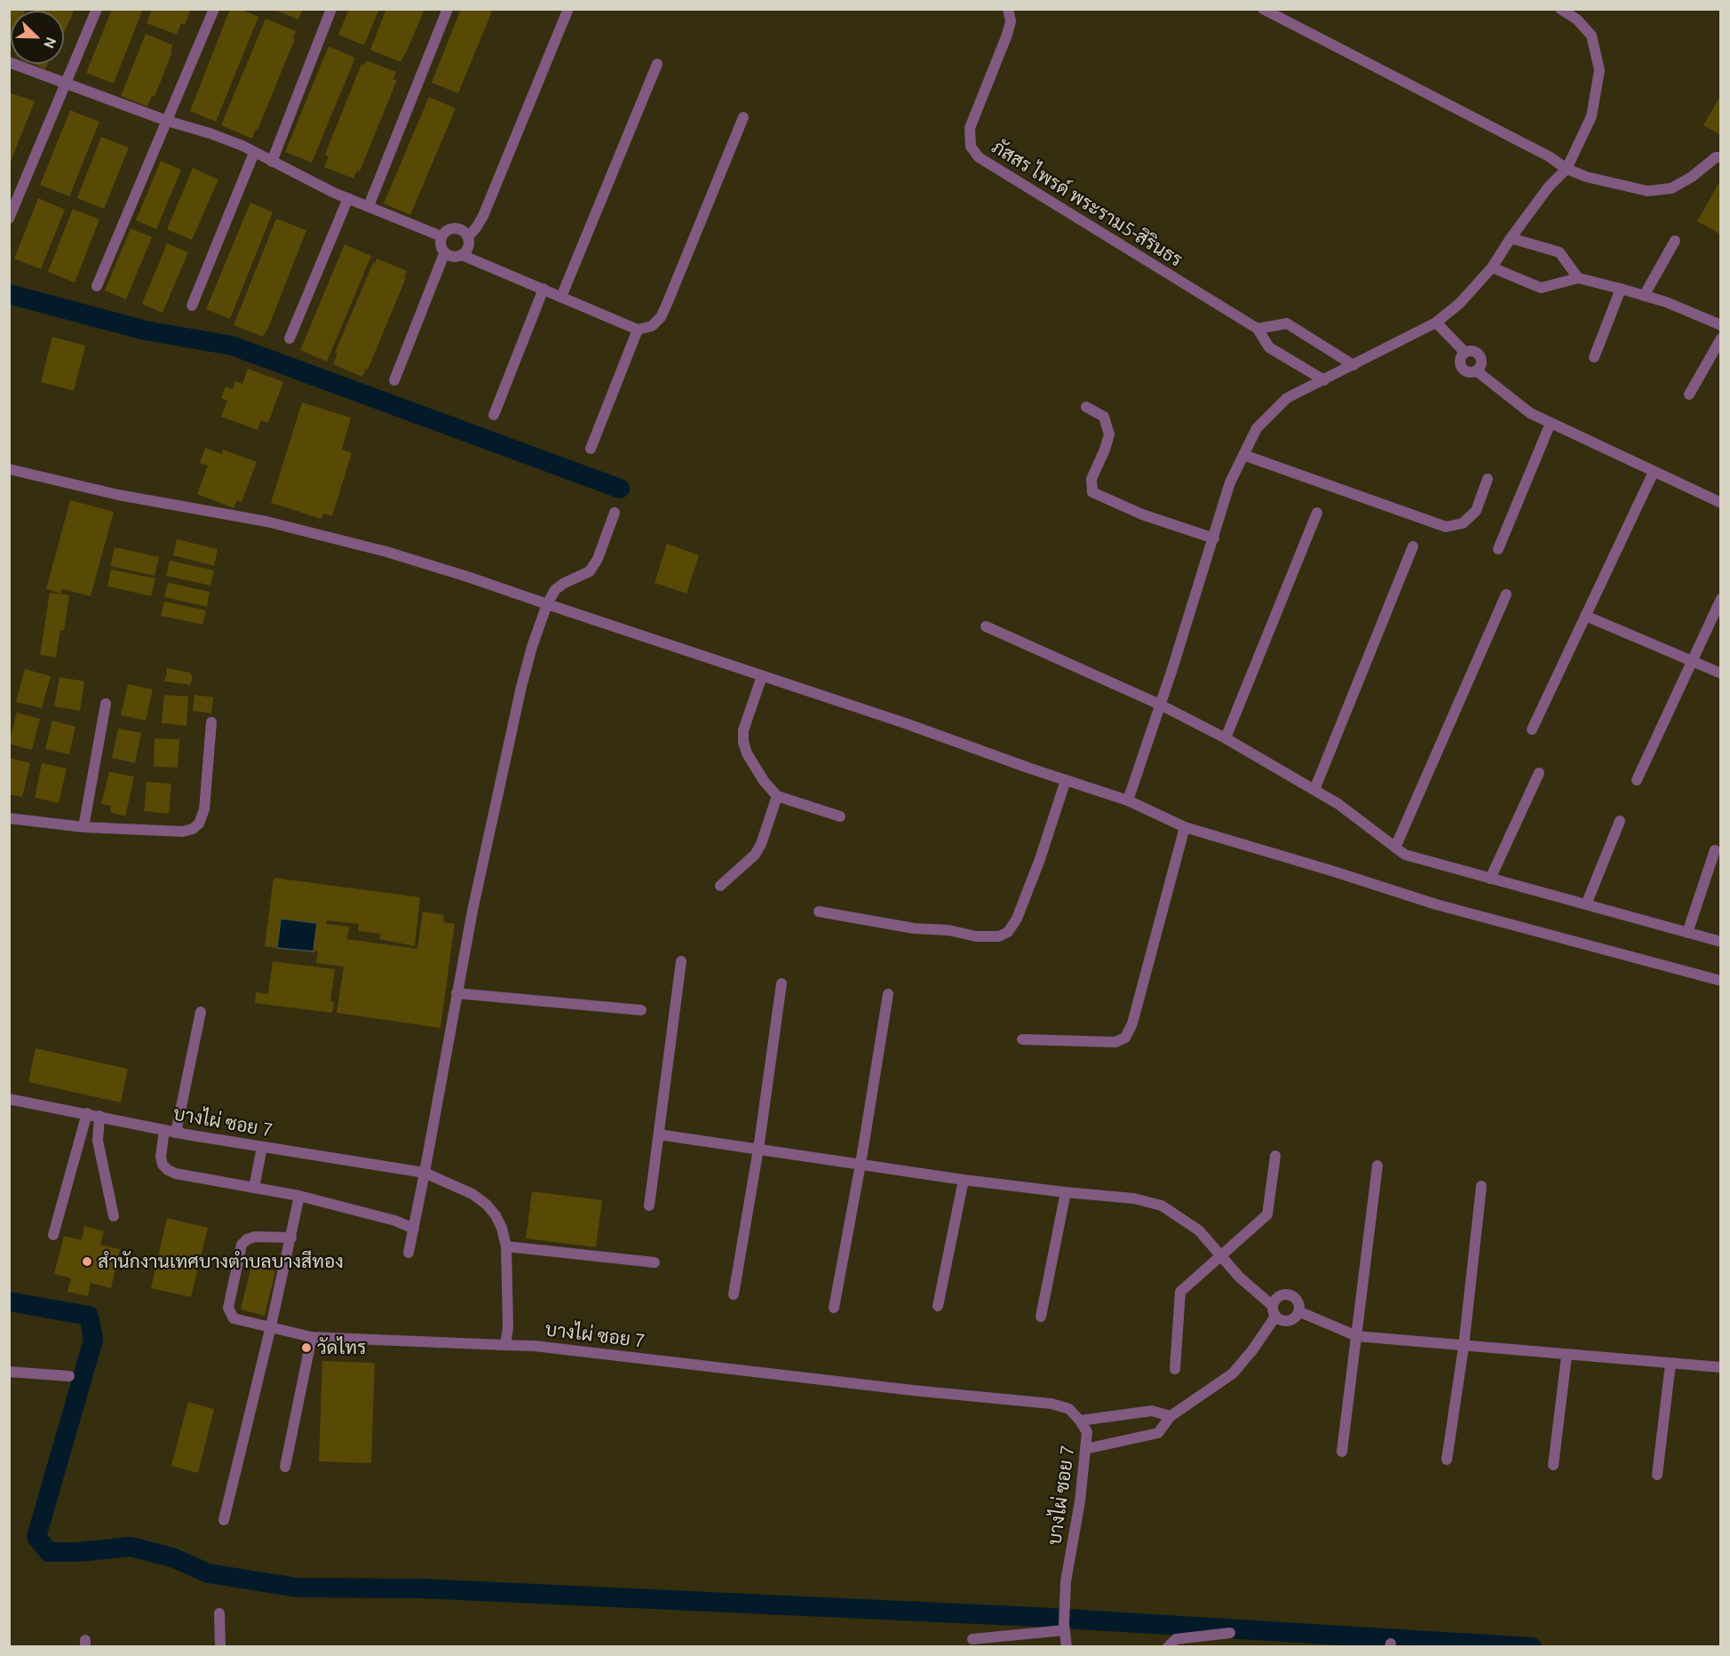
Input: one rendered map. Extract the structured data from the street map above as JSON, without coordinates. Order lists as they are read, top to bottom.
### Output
{
  "streets": {
    "street": ["ภัสสร ไพรด์ พระราม5-สิรินธร", "บางไผ่ ซอย 7"]
  },
  "places": ["สำนักงานเทศบางตำบลบางสีทอง", "วัดไทร"],
  "north": "bottom right"
}
